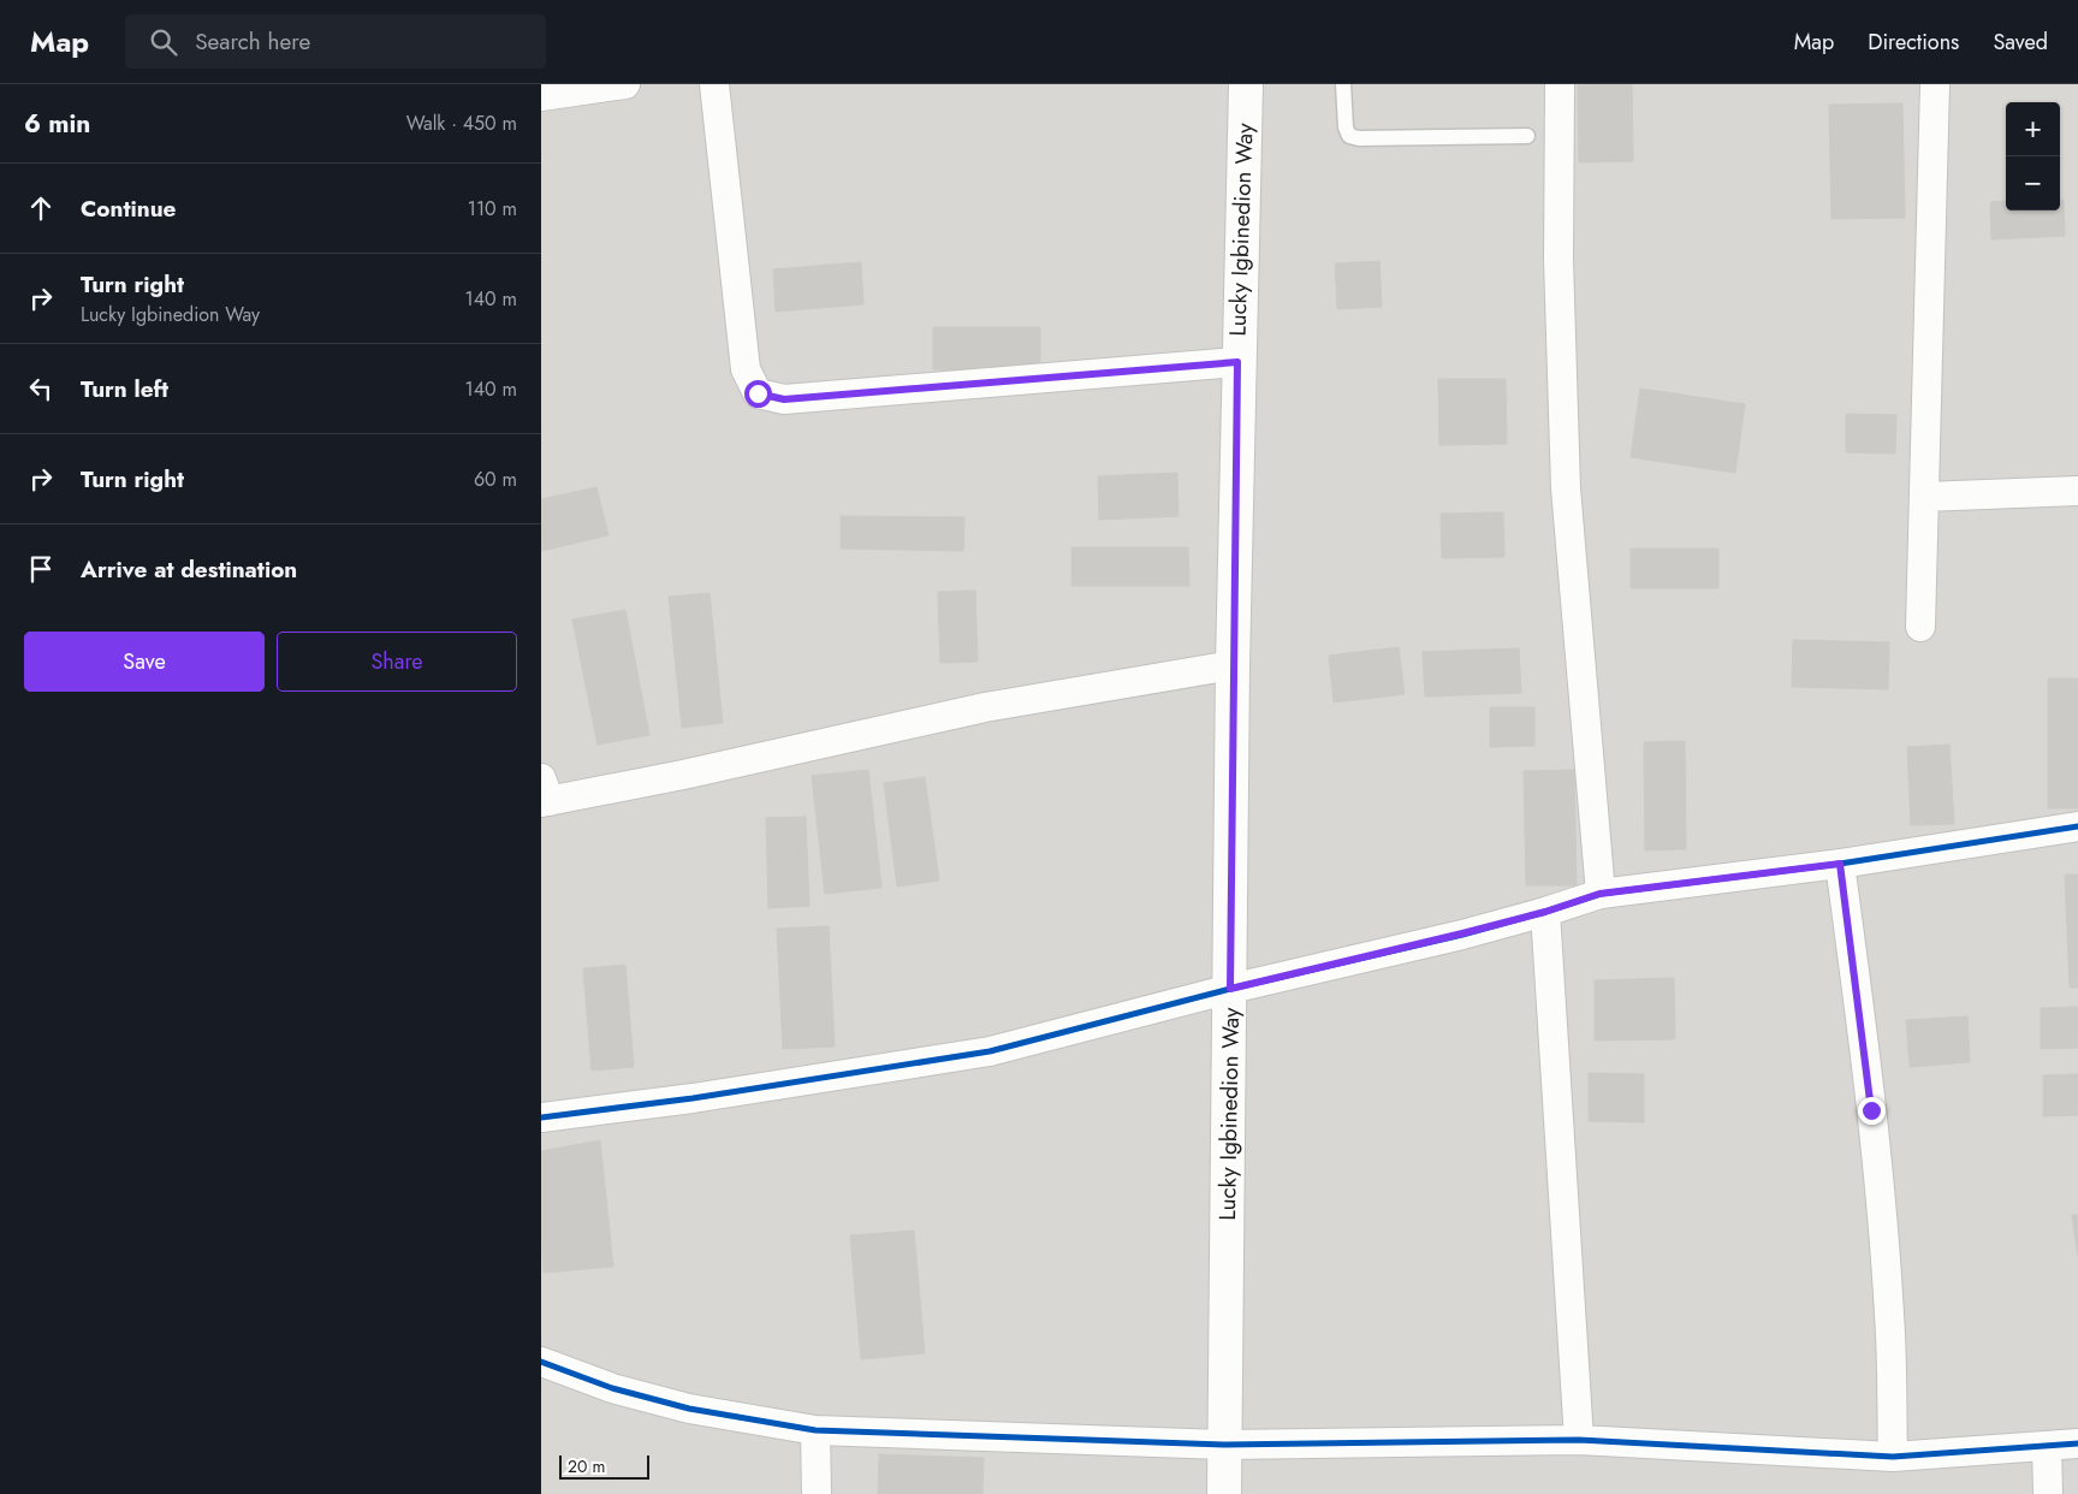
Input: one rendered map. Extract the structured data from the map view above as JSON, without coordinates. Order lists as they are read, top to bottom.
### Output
{
  "streets": {
    "street": ["Lucky Igbinedion Way"]
  },
  "scale_bar": "20 m",
  "page": {
    "header": "Map",
    "search": "Search here",
    "nav": ["Map", "Directions", "Saved"],
    "heading": ["6 min", "Walk · 450 m"],
    "map_buttons": ["+", "−"],
    "list": [
      ["Continue", "110 m"],
      ["Turn right", "Lucky Igbinedion Way", "140 m"],
      ["Turn left", "140 m"],
      ["Turn right", "60 m"],
      "Arrive at destination"
    ],
    "buttons": ["Save", "Share"],
    "scale": "20 m"
  }
}
